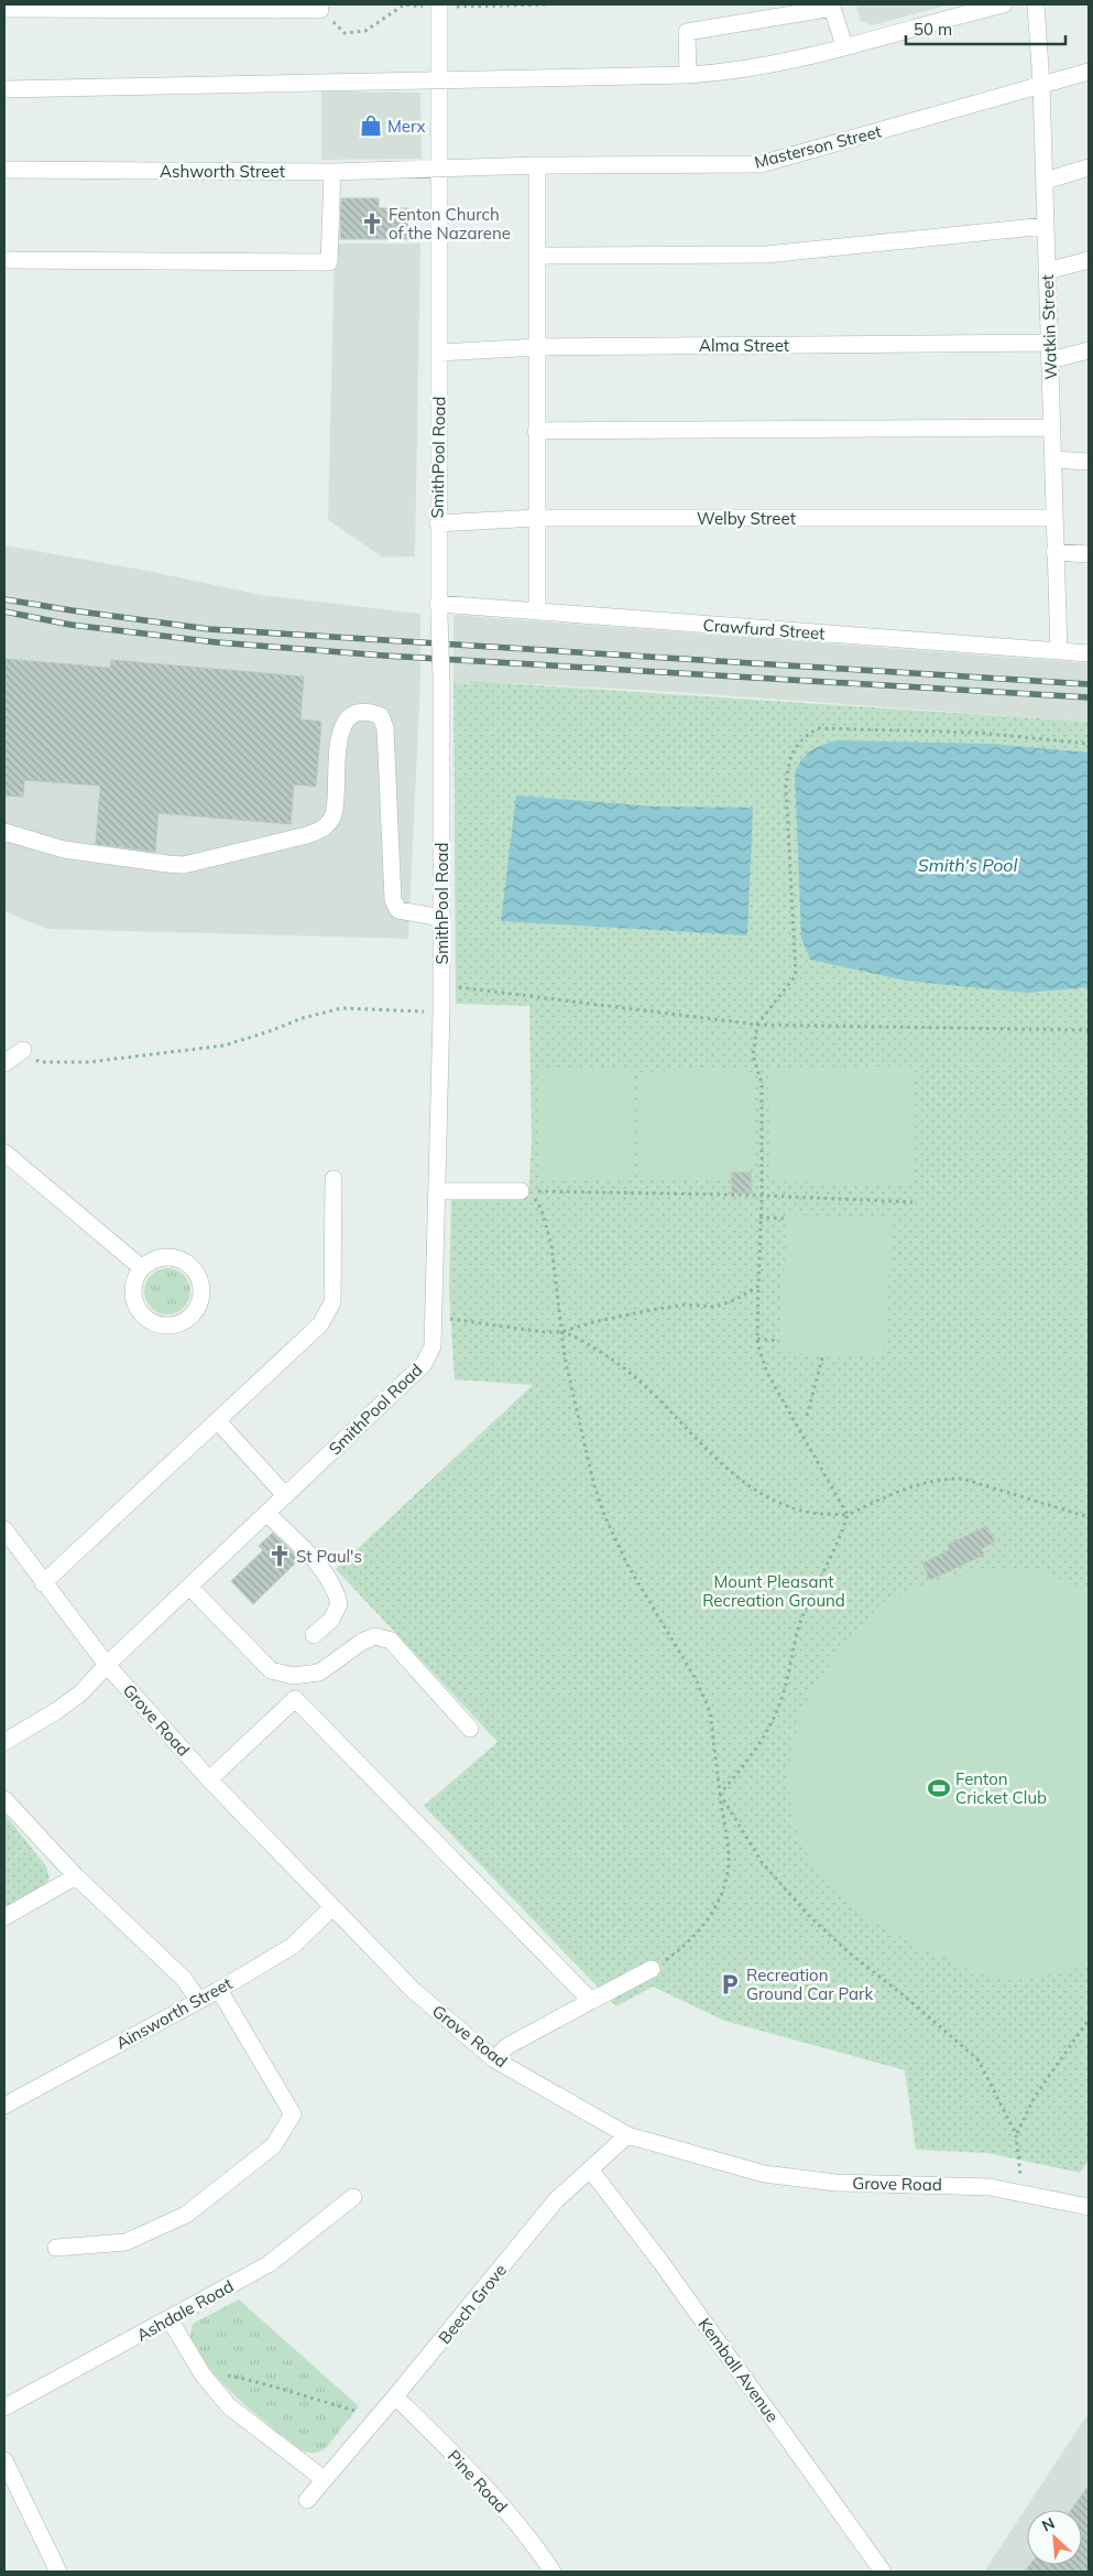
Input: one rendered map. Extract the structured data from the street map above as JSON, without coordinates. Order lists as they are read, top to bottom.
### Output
{
  "streets": {
    "street": [
      "Masterson Street",
      "Ashworth Street",
      "Watkin Street",
      "Alma Street",
      "SmithPool Road",
      "Welby Street",
      "Crawfurd Street",
      "Grove Road",
      "Ainsworth Street",
      "Beech Grove",
      "Ashdale Road",
      "Kemball Avenue",
      "Pine Road"
    ]
  },
  "crossings": [
    ["Masterson Street", "Ashworth Street"],
    ["Masterson Street", "Watkin Street"],
    ["Masterson Street", "SmithPool Road"],
    ["Ashworth Street", "SmithPool Road"],
    ["Watkin Street", "Alma Street"],
    ["Watkin Street", "Welby Street"],
    ["Watkin Street", "Crawfurd Street"],
    ["Alma Street", "SmithPool Road"],
    ["SmithPool Road", "Welby Street"],
    ["SmithPool Road", "Crawfurd Street"],
    ["SmithPool Road", "Grove Road"],
    ["Grove Road", "Ainsworth Street"],
    ["Grove Road", "Beech Grove"],
    ["Beech Grove", "Kemball Avenue"],
    ["Beech Grove", "Pine Road"]
  ],
  "water": ["Smith's Pool"],
  "parks": ["Mount Pleasant Recreation Ground"],
  "places": {
    "shop": ["Merx"],
    "church": ["Fenton Church of the Nazarene", "St Paul's"],
    "sports": ["Fenton Cricket Club"],
    "parking": ["Recreation Ground Car Park"]
  },
  "scale_bar": "50 m",
  "north": "top left"
}
